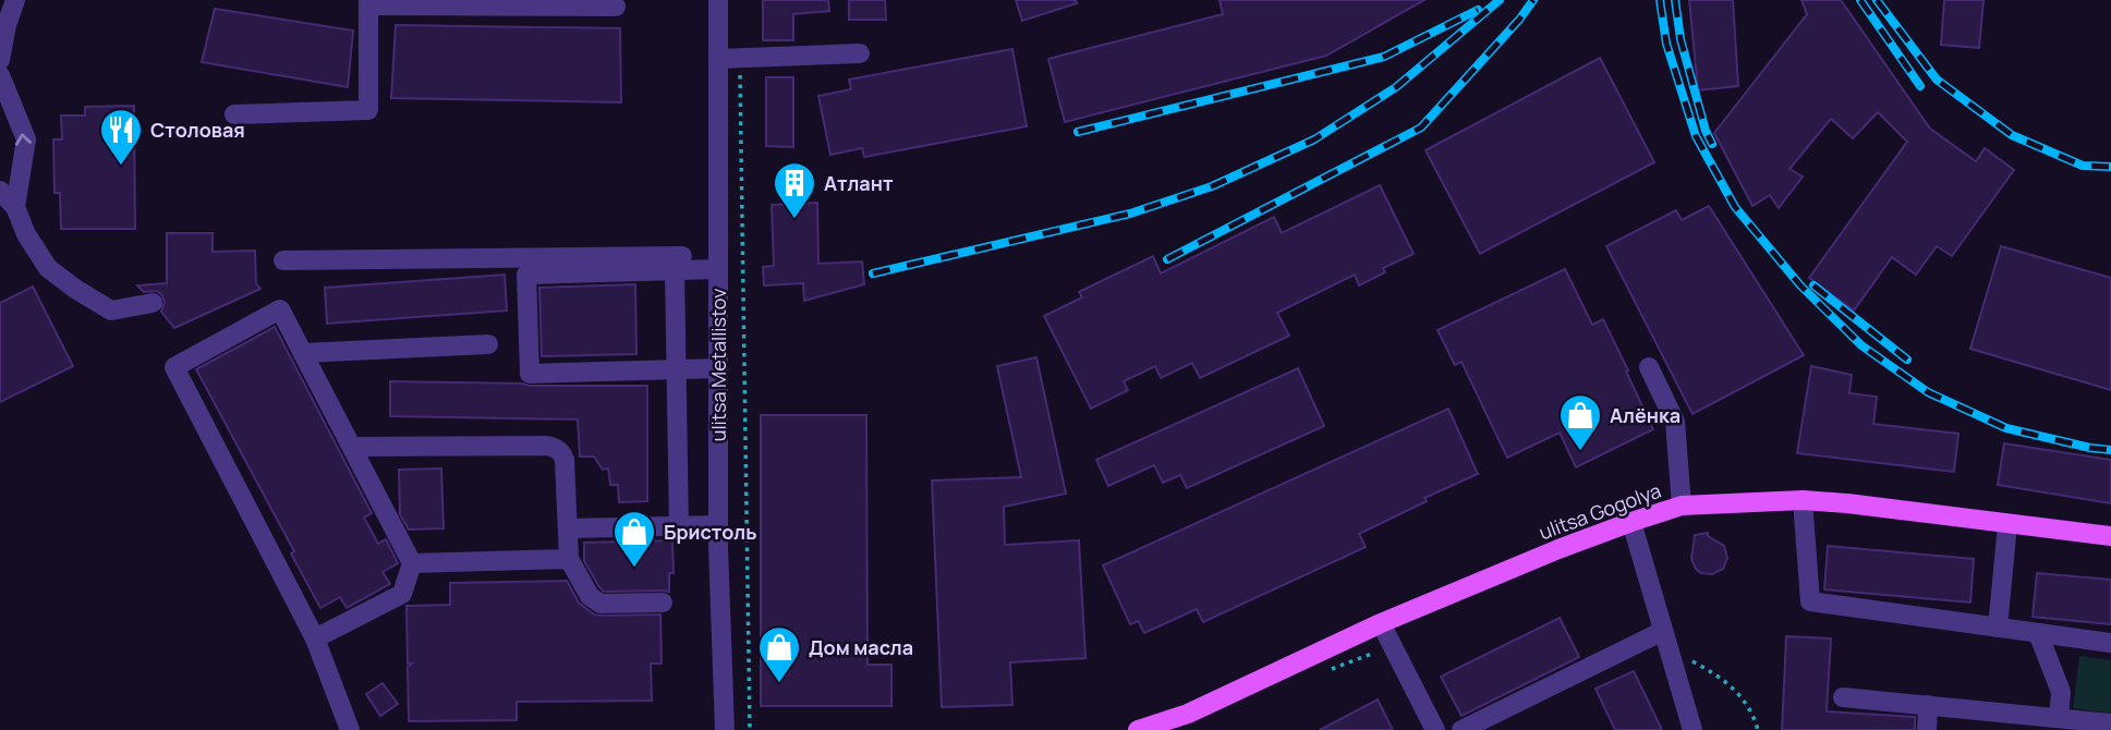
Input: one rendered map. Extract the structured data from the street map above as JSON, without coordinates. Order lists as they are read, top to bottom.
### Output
{
  "streets": {
    "main road": ["ulitsa Gogolya"],
    "street": ["ulitsa Metallistov"]
  },
  "places": {
    "restaurant": ["Столовая"],
    "building": ["Атлант"],
    "shop": ["Алёнка", "Бристоль", "Дом масла"]
  }
}
